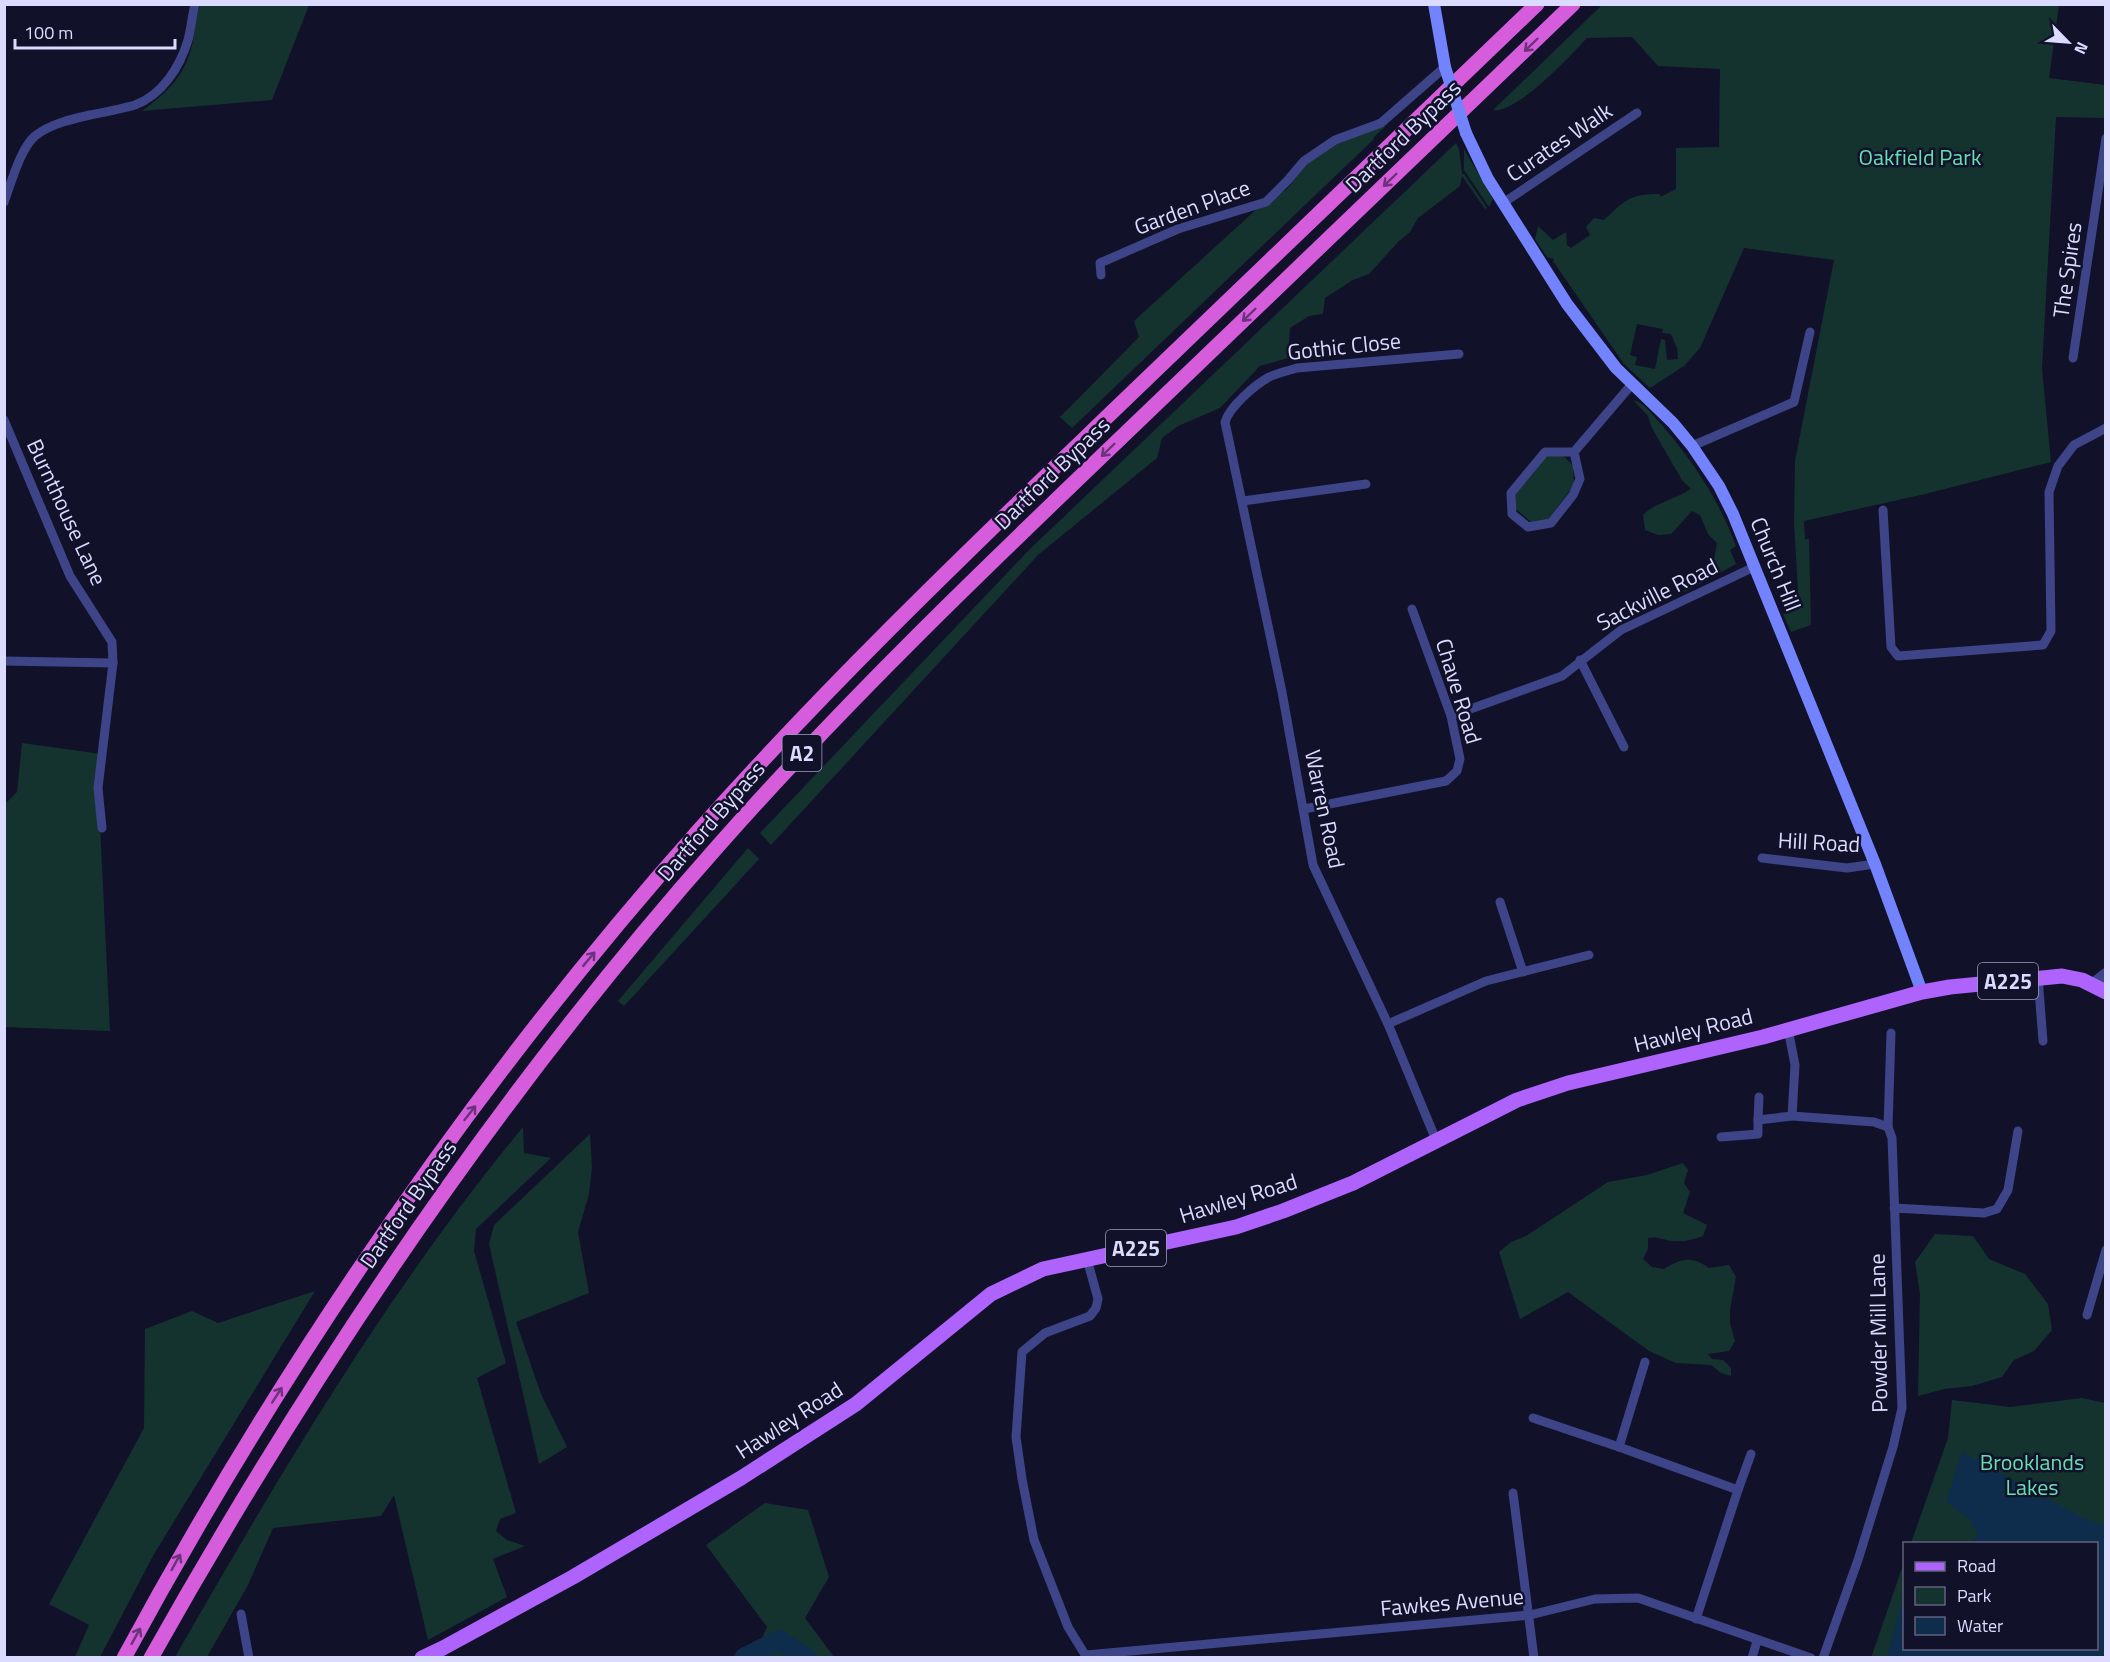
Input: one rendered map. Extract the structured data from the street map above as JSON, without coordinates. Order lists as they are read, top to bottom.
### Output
{
  "streets": {
    "highway": ["Dartford Bypass", "A2"],
    "main road": ["Church Hill", "A225", "Hawley Road"],
    "street": [
      "Curates Walk",
      "Garden Place",
      "The Spires",
      "Gothic Close",
      "Burnthouse Lane",
      "Sackville Road",
      "Chave Road",
      "Warren Road",
      "Hill Road",
      "Powder Mill Lane",
      "Fawkes Avenue"
    ]
  },
  "crossings": [
    ["Curates Walk", "Church Hill"],
    ["Garden Place", "Church Hill"],
    ["Gothic Close", "Warren Road"],
    ["Church Hill", "Sackville Road"],
    ["Church Hill", "Hill Road"],
    ["Church Hill", "Hawley Road"],
    ["Sackville Road", "Chave Road"],
    ["Chave Road", "Warren Road"],
    ["Warren Road", "Hawley Road"]
  ],
  "parks": ["Oakfield Park", "Brooklands Lakes"],
  "legend": ["Road", "Park", "Water"],
  "scale_bar": "100 m",
  "north": "bottom right"
}
